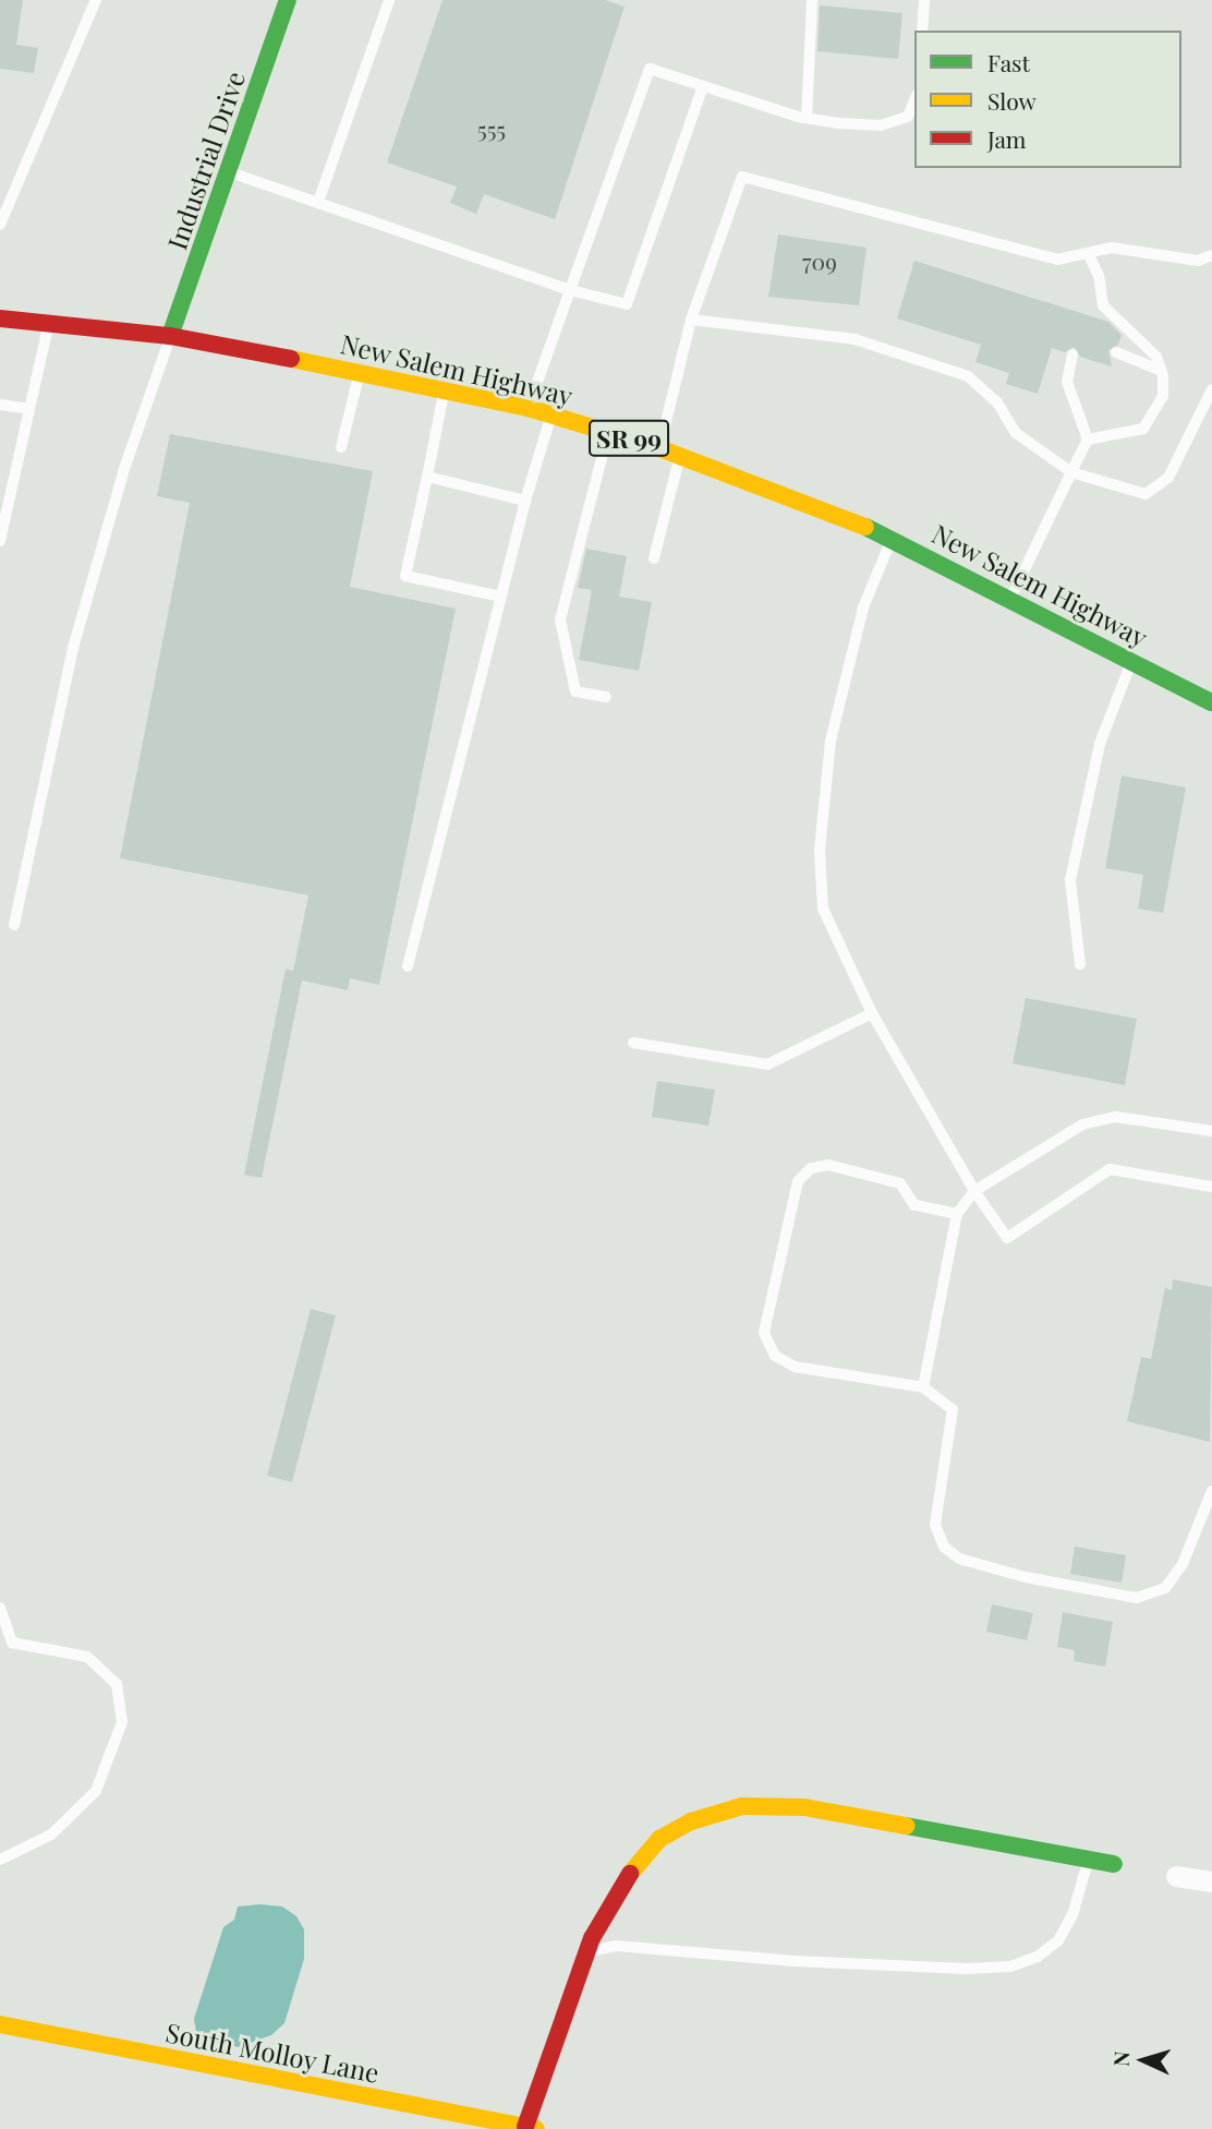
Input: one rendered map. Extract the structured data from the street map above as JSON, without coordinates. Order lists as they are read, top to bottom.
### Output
{
  "streets": {
    "street": [
      "Industrial Drive",
      "New Salem Highway",
      "SR 99",
      "South Molloy Lane"
    ]
  },
  "crossings": [
    ["Industrial Drive", "New Salem Highway"]
  ],
  "house_numbers": ["555", "709"],
  "legend": ["Fast", "Slow", "Jam"],
  "north": "left"
}
